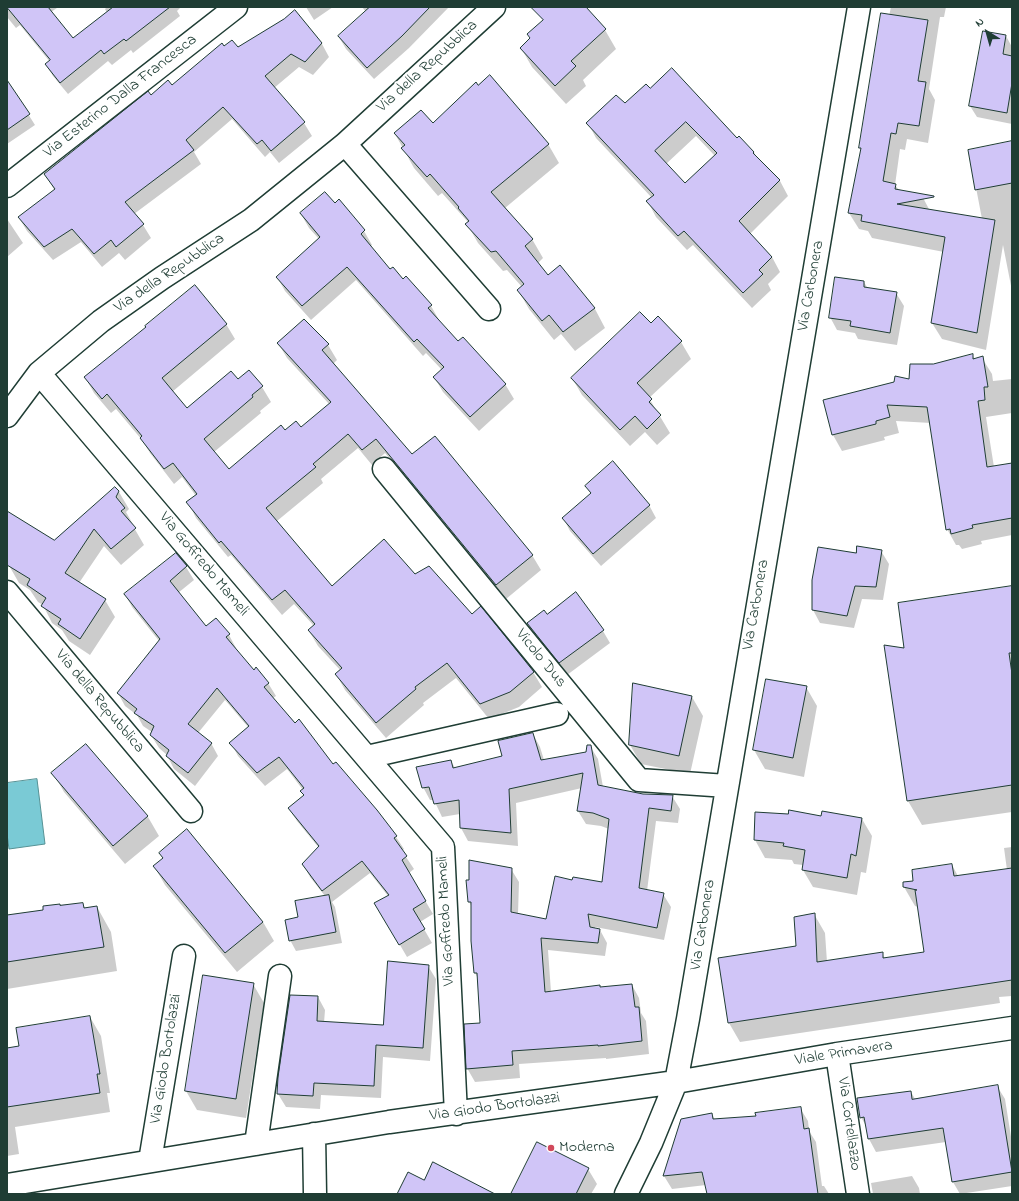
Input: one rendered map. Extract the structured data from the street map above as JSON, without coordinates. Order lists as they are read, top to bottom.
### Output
{
  "streets": {
    "street": [
      "Via della Repubblica",
      "Via Esterino Dalla Francesca",
      "Via Carbonera",
      "Via Goffredo Mameli",
      "Vicolo Dus",
      "Viale Primavera",
      "Via Giodo Bortolazzi",
      "Via Cortellazzo"
    ]
  },
  "crossings": [
    ["Via della Repubblica", "Via Goffredo Mameli"],
    ["Via Carbonera", "Vicolo Dus"],
    ["Via Carbonera", "Viale Primavera"],
    ["Via Carbonera", "Via Giodo Bortolazzi"],
    ["Via Goffredo Mameli", "Via Giodo Bortolazzi"],
    ["Viale Primavera", "Via Giodo Bortolazzi"],
    ["Viale Primavera", "Via Cortellazzo"]
  ],
  "places": ["Moderna"],
  "north": "top left"
}
